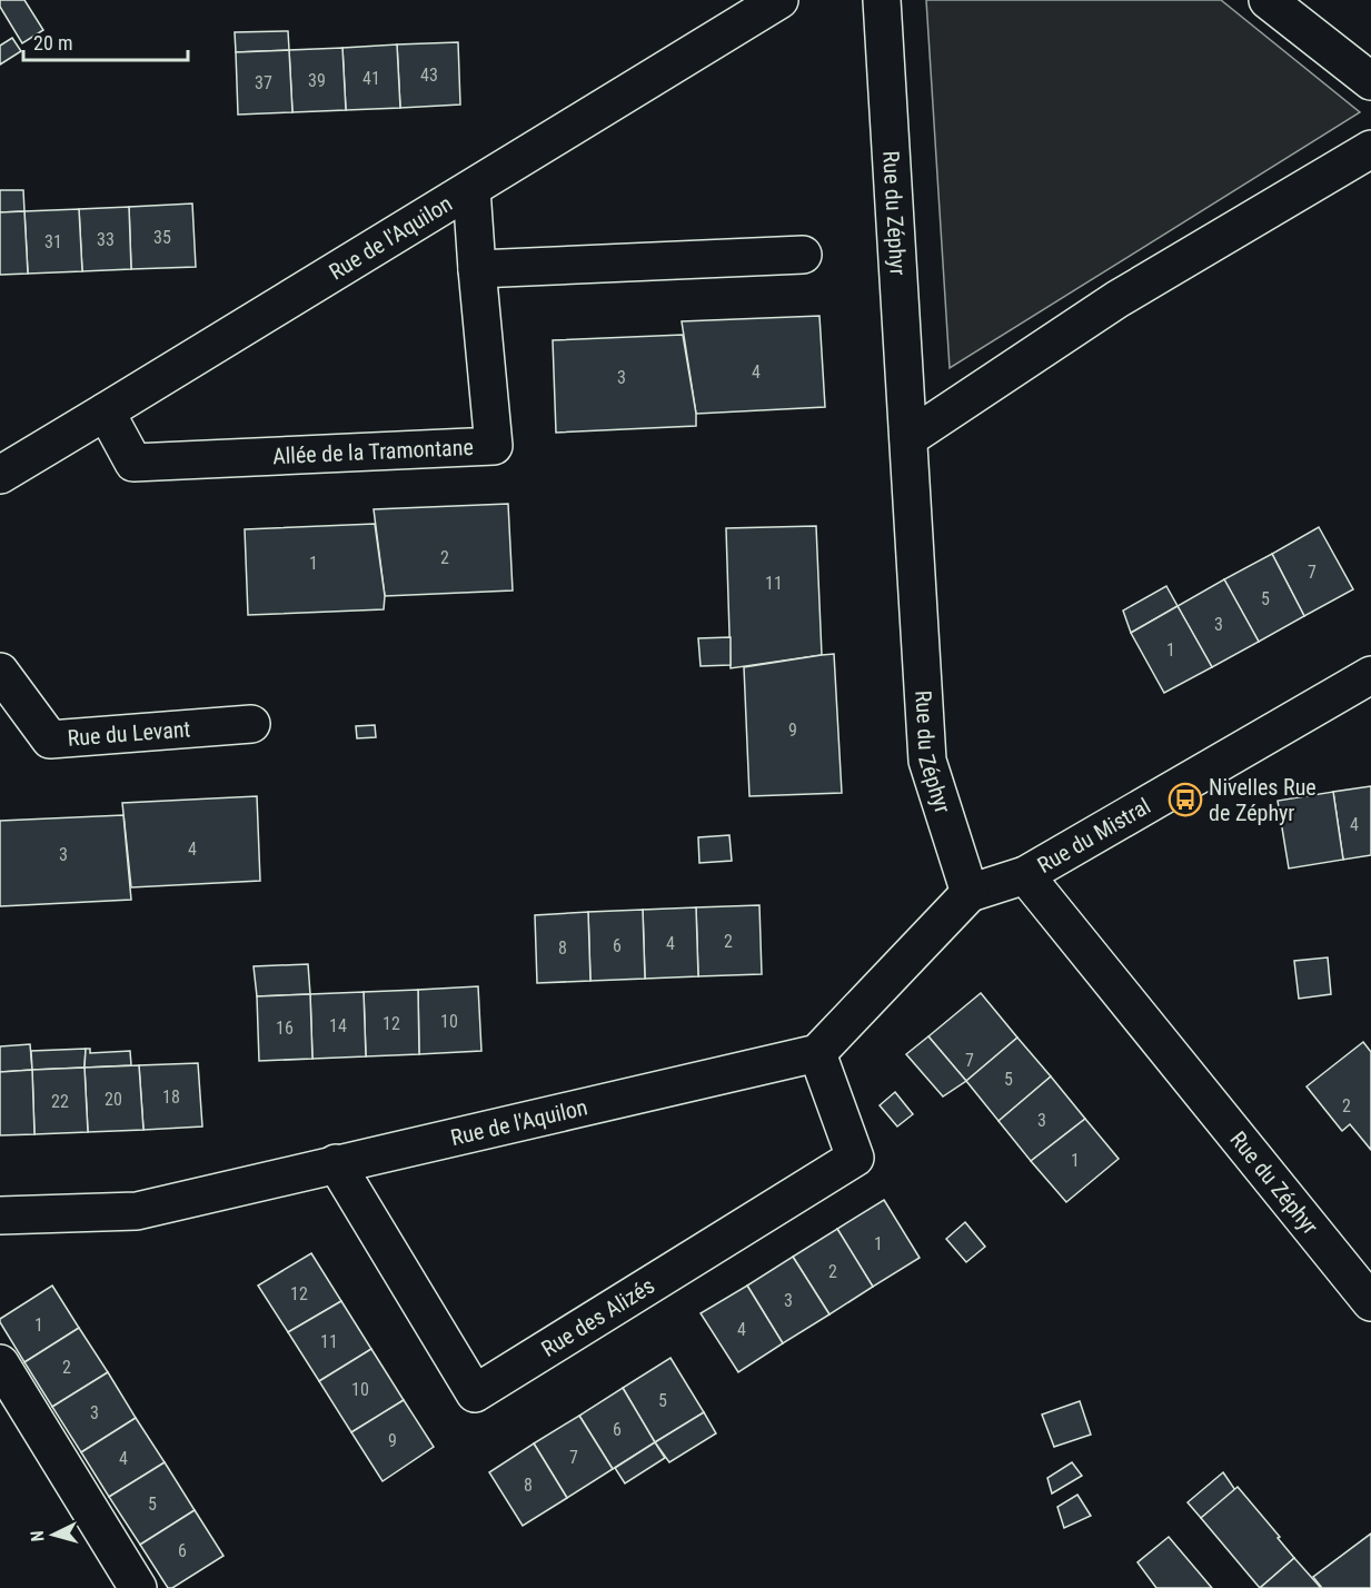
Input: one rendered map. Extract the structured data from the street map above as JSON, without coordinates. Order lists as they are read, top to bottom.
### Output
{
  "streets": {
    "street": [
      "Rue du Zéphyr",
      "Rue de l'Aquilon",
      "Allée de la Tramontane",
      "Rue du Levant",
      "Rue du Mistral",
      "Rue des Alizés"
    ]
  },
  "crossings": [
    ["Rue du Zéphyr", "Rue du Mistral"],
    ["Rue de l'Aquilon", "Allée de la Tramontane"],
    ["Rue de l'Aquilon", "Rue des Alizés"]
  ],
  "places": {
    "bus stop": ["Nivelles Rue de Zéphyr"]
  },
  "house_numbers": [
    "43",
    "41",
    "39",
    "37",
    "35",
    "33",
    "31",
    "4",
    "3",
    "2",
    "1",
    "7",
    "11",
    "5",
    "3",
    "1",
    "9",
    "4",
    "4",
    "3",
    "2",
    "4",
    "6",
    "8",
    "10",
    "12",
    "14",
    "16",
    "7",
    "5",
    "18",
    "20",
    "22",
    "2",
    "3",
    "1",
    "1",
    "2",
    "12",
    "3",
    "1",
    "4",
    "11",
    "2",
    "10",
    "5",
    "3",
    "6",
    "9",
    "7",
    "4",
    "8",
    "5",
    "6"
  ],
  "scale_bar": "20 m",
  "north": "left"
}
